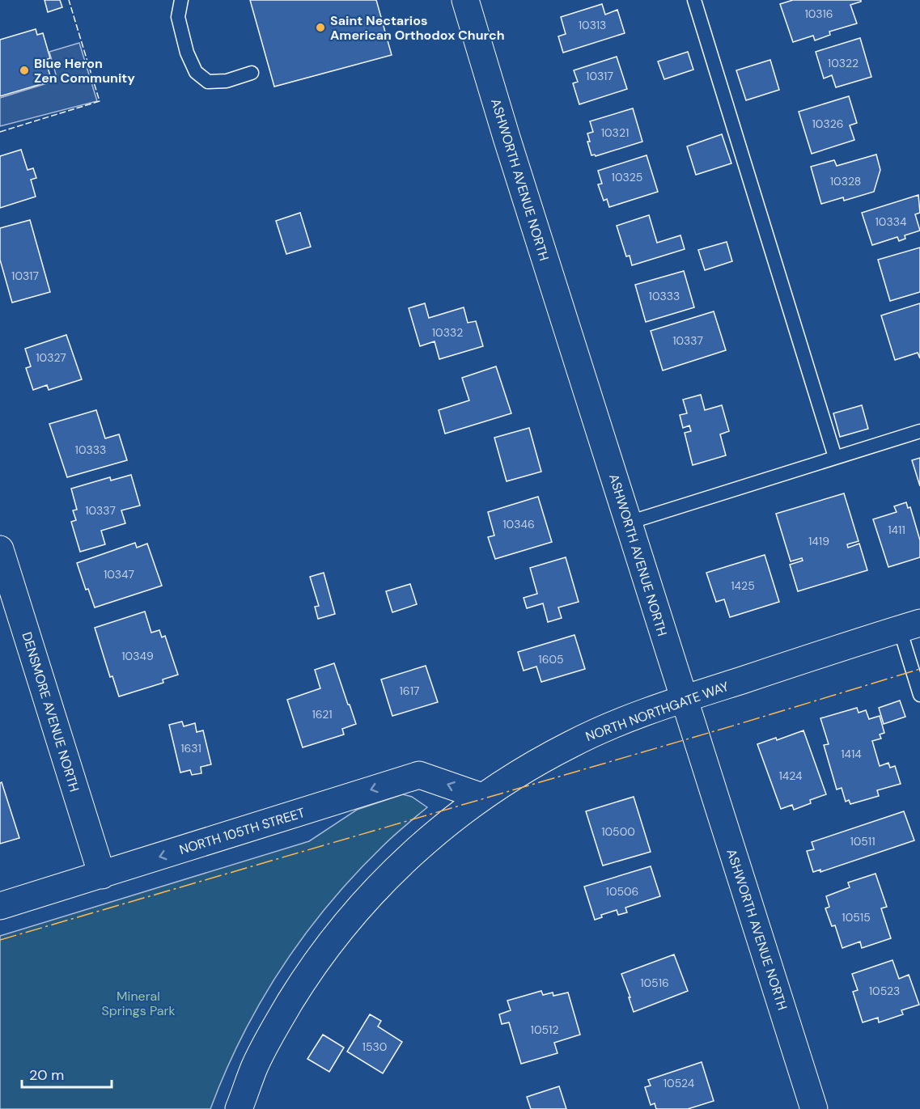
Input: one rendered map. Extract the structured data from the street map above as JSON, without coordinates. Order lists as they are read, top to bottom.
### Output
{
  "streets": {
    "street": [
      "ASHWORTH AVENUE NORTH",
      "NORTH NORTHGATE WAY",
      "DENSMORE AVENUE NORTH",
      "NORTH 105TH STREET"
    ]
  },
  "crossings": [
    ["ASHWORTH AVENUE NORTH", "NORTH NORTHGATE WAY"],
    ["NORTH NORTHGATE WAY", "NORTH 105TH STREET"],
    ["DENSMORE AVENUE NORTH", "NORTH 105TH STREET"]
  ],
  "one_way": ["NORTH 105TH STREET"],
  "parks": ["Mineral Springs Park"],
  "places": ["Saint Nectarios American Orthodox Church", "Blue Heron Zen Community"],
  "house_numbers": [
    "10316",
    "10313",
    "10322",
    "10317",
    "10326",
    "10321",
    "10325",
    "10328",
    "10334",
    "10317",
    "10333",
    "10332",
    "10337",
    "10327",
    "10333",
    "10337",
    "10346",
    "1411",
    "1419",
    "10347",
    "1425",
    "10349",
    "1605",
    "1617",
    "1621",
    "1631",
    "1414",
    "1424",
    "10500",
    "10511",
    "10506",
    "10515",
    "10516",
    "10523",
    "10512",
    "1530",
    "10524"
  ],
  "scale_bar": "20 m"
}
